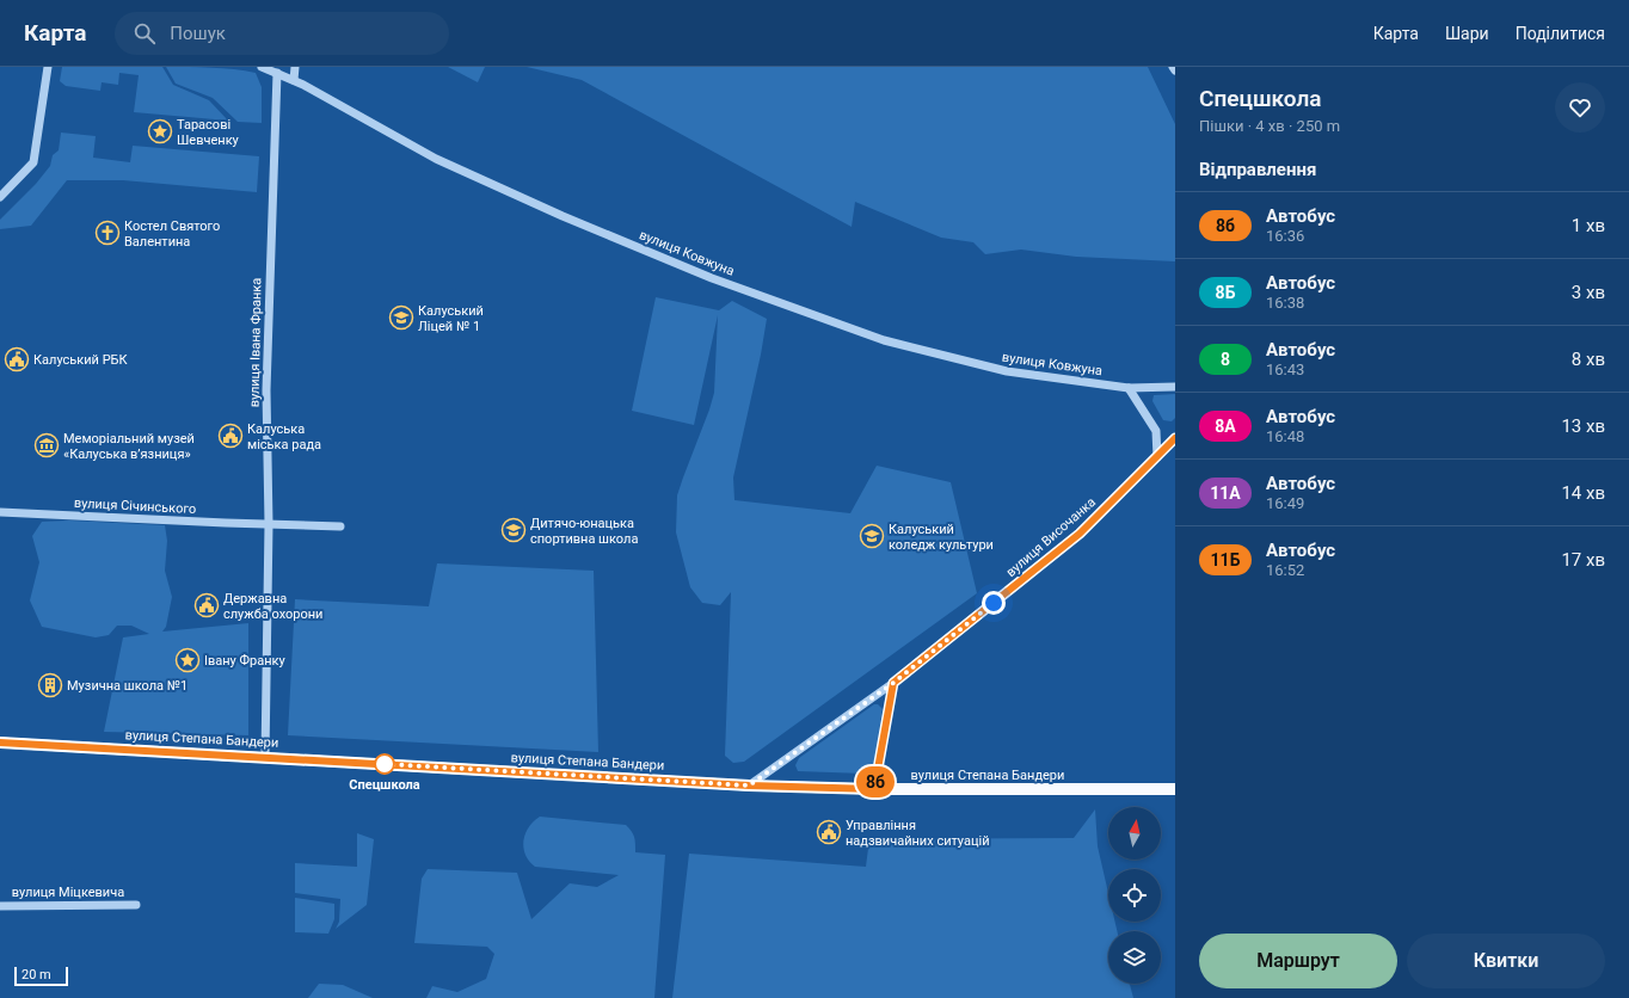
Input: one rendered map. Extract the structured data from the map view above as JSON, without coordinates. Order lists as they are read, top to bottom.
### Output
{
  "streets": {
    "main road": ["вулиця Степана Бандери"],
    "street": [
      "вулиця Ковжуна",
      "вулиця Івана Франка",
      "вулиця Січинського",
      "вулиця Височанка",
      "вулиця Міцкевича"
    ]
  },
  "crossings": [
    ["вулиця Ковжуна", "вулиця Івана Франка"],
    ["вулиця Івана Франка", "вулиця Січинського"],
    ["вулиця Івана Франка", "вулиця Степана Бандери"],
    ["вулиця Височанка", "вулиця Степана Бандери"]
  ],
  "places": {
    "place": ["Тарасові Шевченку", "Івану Франку"],
    "church": ["Костел Святого Валентина"],
    "school or university": ["Калуський Ліцей № 1", "Дитячо-юнацька спортивна школа", "Калуський коледж культури"],
    "public building": [
      "Калуський РБК",
      "Калуська міська рада",
      "Державна служба охорони",
      "Управління надзвичайних ситуацій"
    ],
    "museum": ["Меморіальний музей «Калуська в’язниця»"],
    "building": ["Музична школа №1"],
    "other": ["Спецшкола"]
  },
  "lines": ["bus line 8б"],
  "scale_bar": "20 m",
  "north": "top",
  "page": {
    "header": "Карта",
    "search": "Пошук",
    "nav": ["Карта", "Шари", "Поділитися"],
    "on_map": "8б",
    "heading": [
      ["Спецшкола", "Пішки · 4 хв · 250 m"],
      "Відправлення"
    ],
    "list": [
      {
        "mark": "8б",
        "name": "Автобус",
        "note": "16:36",
        "value": "1 хв"
      },
      {
        "mark": "8Б",
        "name": "Автобус",
        "note": "16:38",
        "value": "3 хв"
      },
      {
        "mark": "8",
        "name": "Автобус",
        "note": "16:43",
        "value": "8 хв"
      },
      {
        "mark": "8А",
        "name": "Автобус",
        "note": "16:48",
        "value": "13 хв"
      },
      {
        "mark": "11А",
        "name": "Автобус",
        "note": "16:49",
        "value": "14 хв"
      },
      {
        "mark": "11Б",
        "name": "Автобус",
        "note": "16:52",
        "value": "17 хв"
      }
    ],
    "buttons": ["Маршрут", "Квитки"],
    "scale": "20 m"
  }
}
